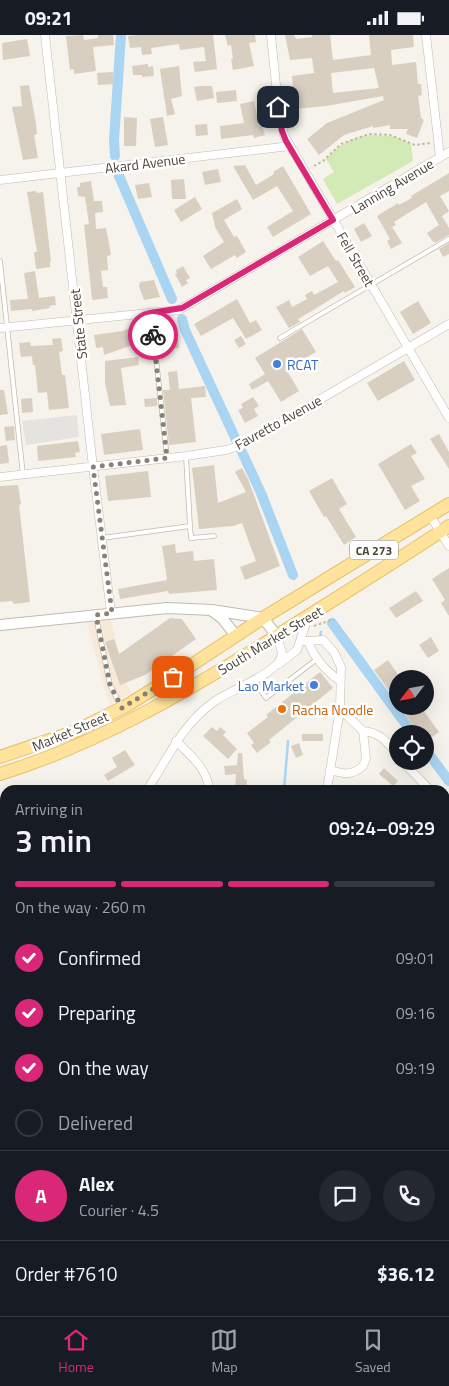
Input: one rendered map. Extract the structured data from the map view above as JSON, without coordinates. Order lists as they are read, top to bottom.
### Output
{
  "streets": {
    "main road": ["CA 273", "South Market Street", "Market Street"],
    "street": [
      "Akard Avenue",
      "Lanning Avenue",
      "Fell Street",
      "State Street",
      "Favretto Avenue"
    ]
  },
  "crossings": [
    ["Akard Avenue", "Fell Street"],
    ["Akard Avenue", "State Street"],
    ["Lanning Avenue", "Fell Street"],
    ["Lanning Avenue", "State Street"],
    ["Fell Street", "Favretto Avenue"],
    ["State Street", "Favretto Avenue"],
    ["South Market Street", "Market Street"]
  ],
  "places": ["RCAT", "Lao Market", "Racha Noodle"],
  "north": "bottom left",
  "page": {
    "status": "09:21",
    "heading": ["3 min", "Arriving in", "09:24–09:29"],
    "panel": [
      "Alex",
      "Courier · 4.5",
      "Order #7610",
      "$36.12"
    ],
    "bar": "On the way · 260 m",
    "list": [
      ["Confirmed", "09:01"],
      ["Preparing", "09:16"],
      ["On the way", "09:19"],
      "Delivered"
    ],
    "round": "A",
    "tabs": ["Home", "Map", "Saved"]
  }
}
